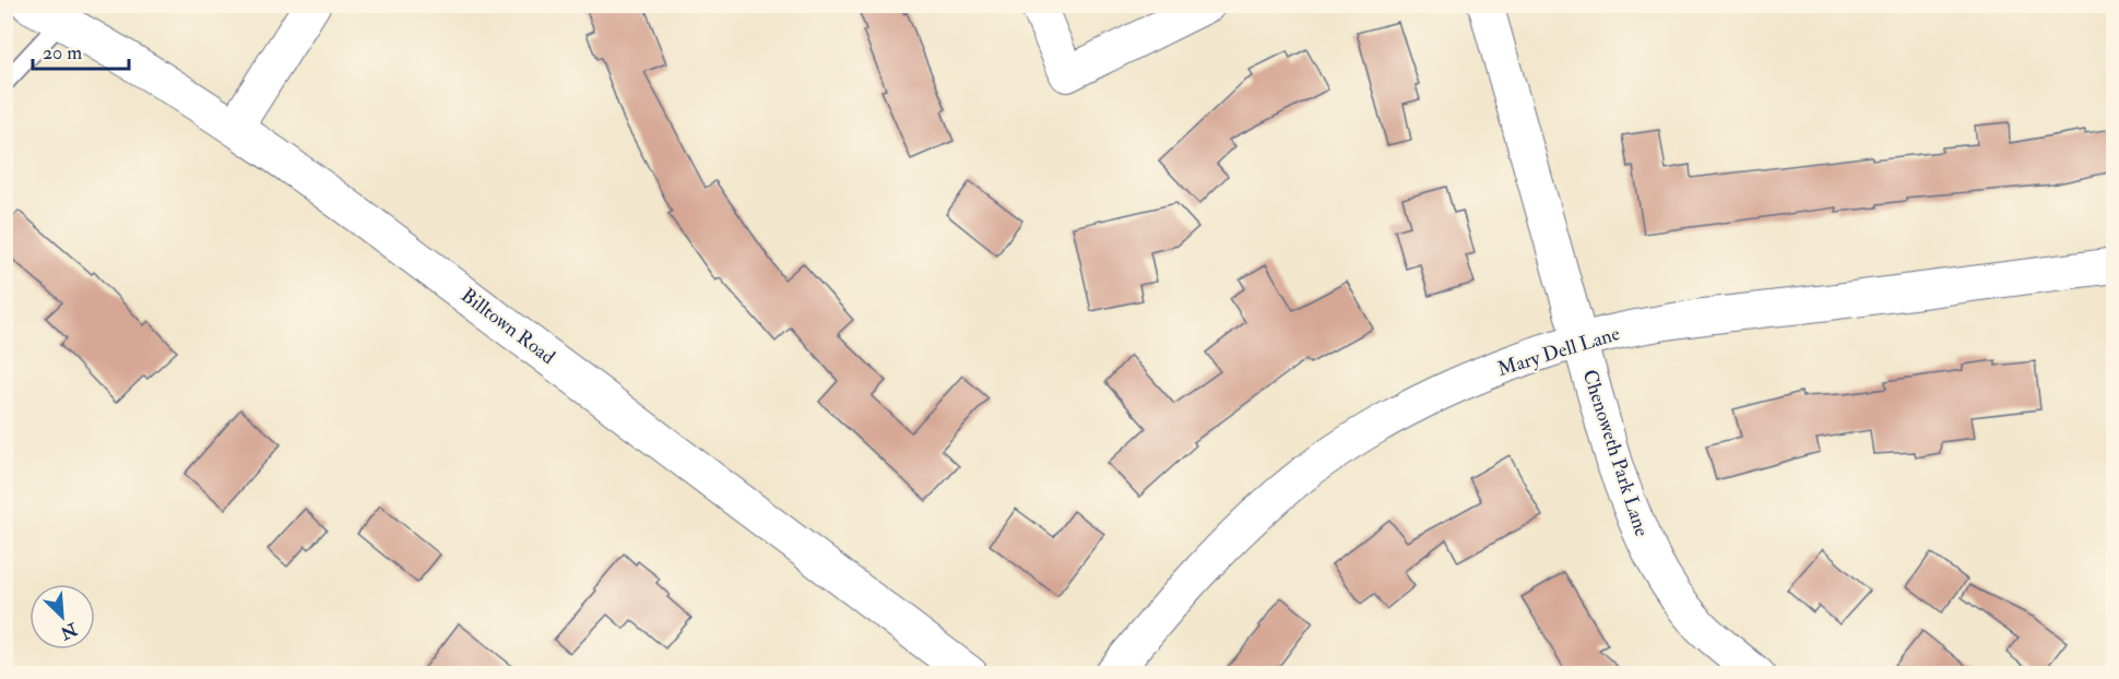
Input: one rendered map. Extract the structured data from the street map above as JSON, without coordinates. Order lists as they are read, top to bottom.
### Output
{
  "streets": {
    "main road": ["Billtown Road"],
    "street": ["Mary Dell Lane", "Chenoweth Park Lane"]
  },
  "crossings": [
    ["Mary Dell Lane", "Chenoweth Park Lane"]
  ],
  "scale_bar": "20 m",
  "north": "bottom right"
}
